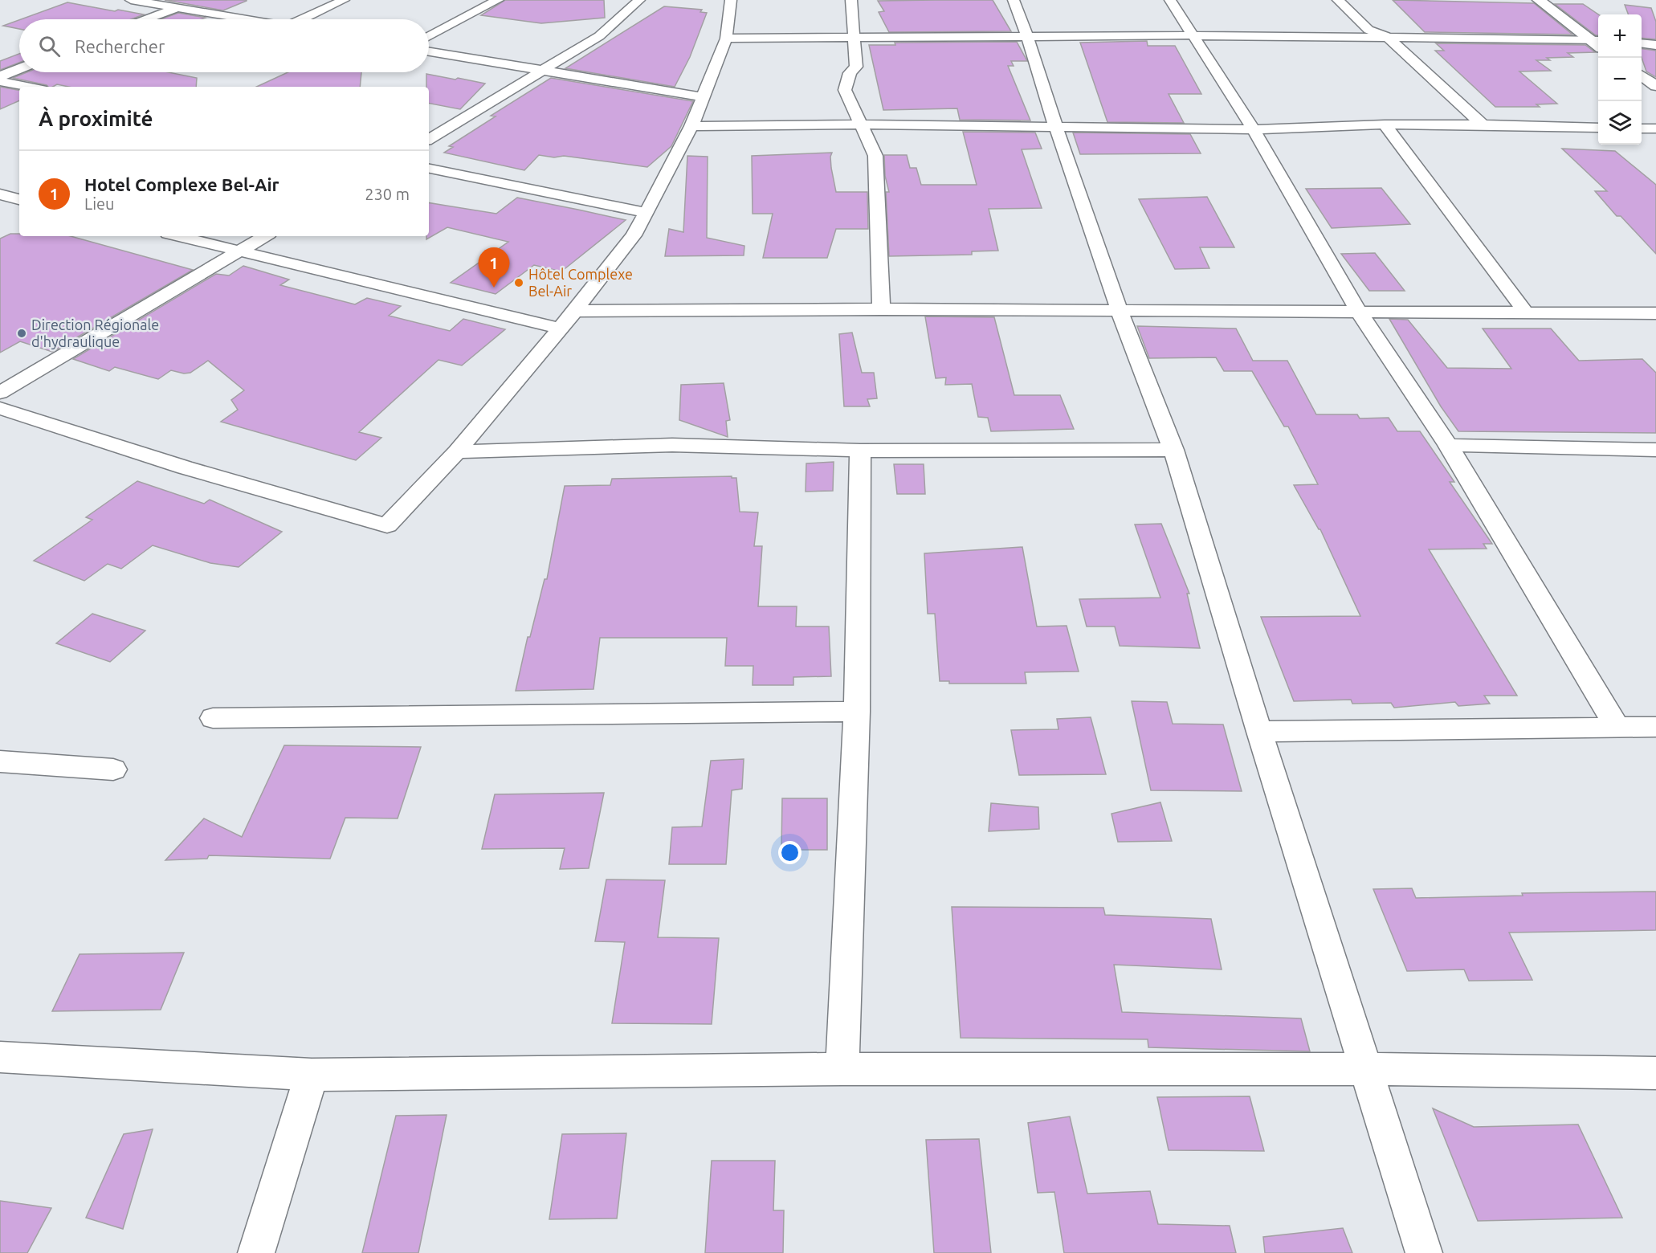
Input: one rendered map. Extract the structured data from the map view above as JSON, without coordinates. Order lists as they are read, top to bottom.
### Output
{
  "places": ["Hôtel Complexe Bel-Air", "Direction Régionale d'hydraulique"],
  "page": {
    "map_buttons": ["+", "−"],
    "search": "Rechercher",
    "heading": "À proximité",
    "list": [
      {
        "mark": "1",
        "name": "Hotel Complexe Bel-Air",
        "note": "Lieu",
        "value": "230 m"
      }
    ],
    "pins": "1"
  }
}
